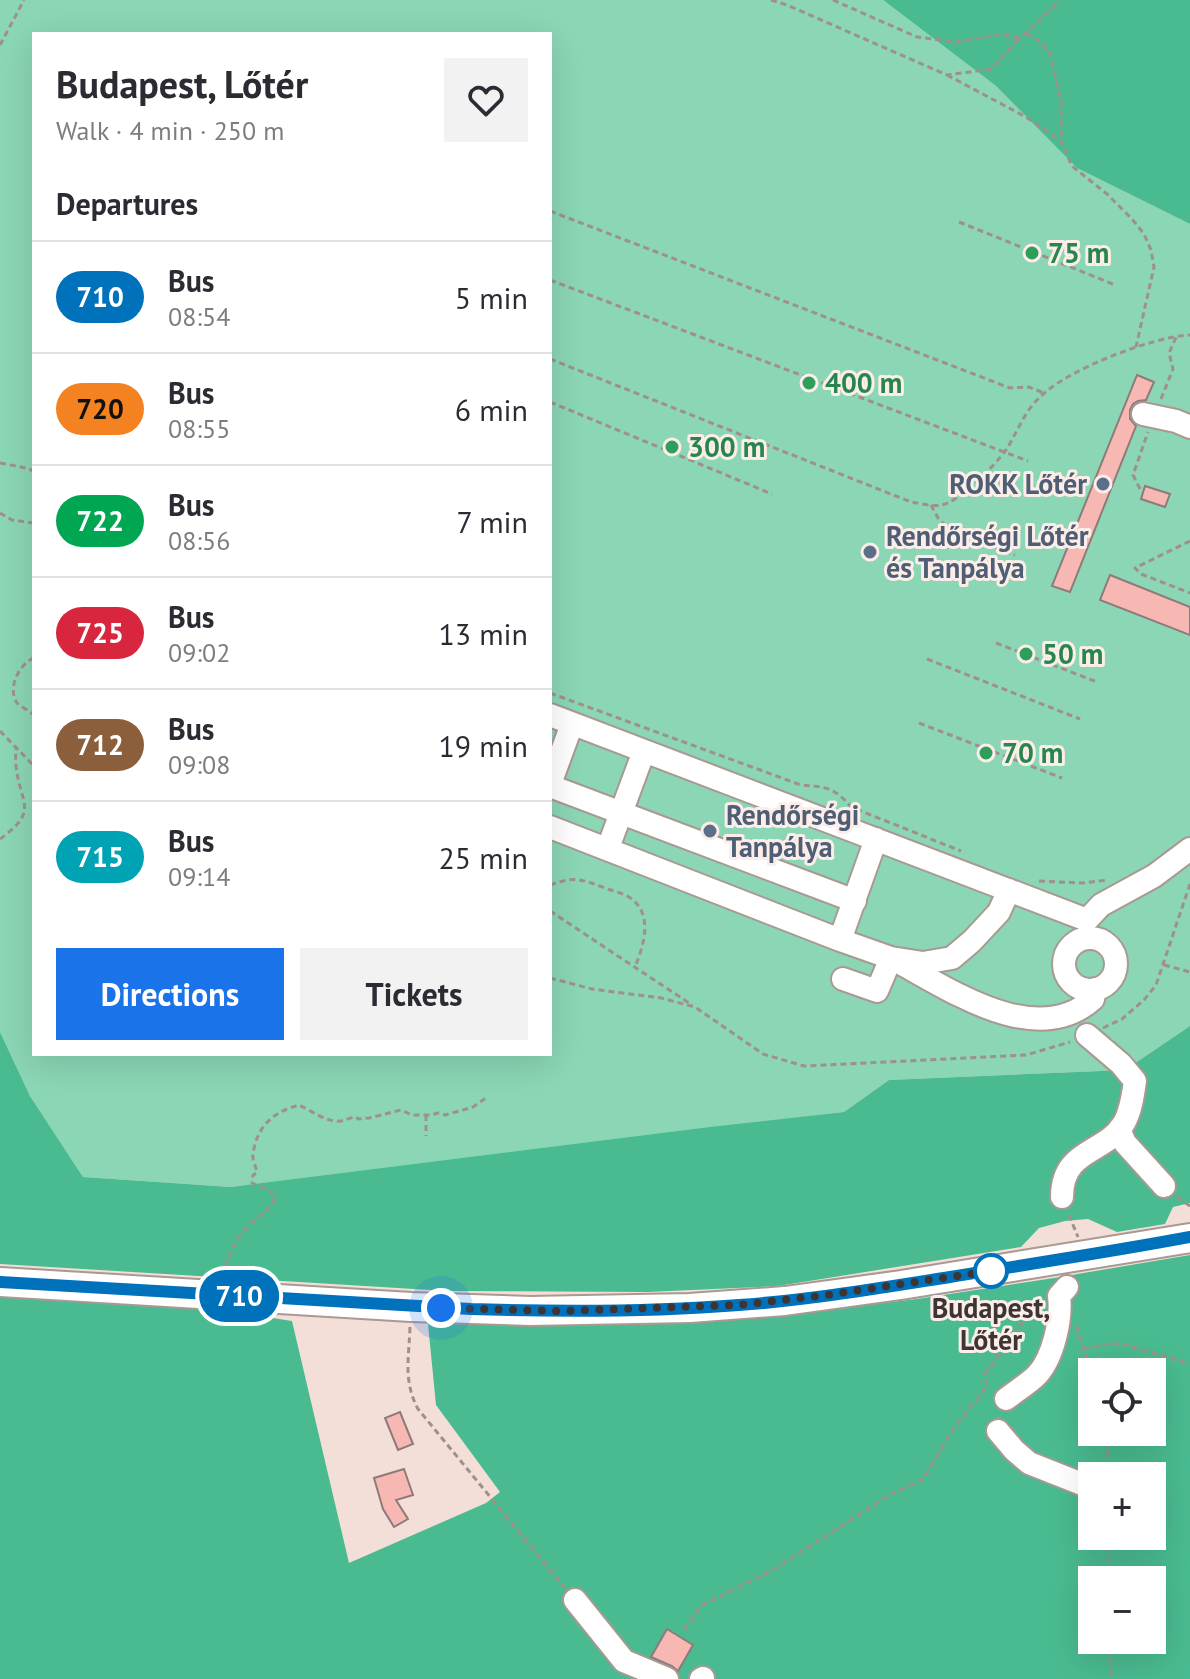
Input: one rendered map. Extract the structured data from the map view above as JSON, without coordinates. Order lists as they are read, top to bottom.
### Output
{
  "places": [
    "75 m",
    "400 m",
    "300 m",
    "ROKK Lőtér",
    "Rendőrségi Lőtér és Tanpálya",
    "50 m",
    "70 m",
    "Rendőrségi Tanpálya",
    "Budapest, Lőtér"
  ],
  "lines": ["bus line 710"],
  "page": {
    "on_map": "710",
    "heading": [
      ["Budapest, Lőtér", "Walk · 4 min · 250 m"],
      "Departures"
    ],
    "list": [
      {
        "mark": "710",
        "name": "Bus",
        "note": "08:54",
        "value": "5 min"
      },
      {
        "mark": "720",
        "name": "Bus",
        "note": "08:55",
        "value": "6 min"
      },
      {
        "mark": "722",
        "name": "Bus",
        "note": "08:56",
        "value": "7 min"
      },
      {
        "mark": "725",
        "name": "Bus",
        "note": "09:02",
        "value": "13 min"
      },
      {
        "mark": "712",
        "name": "Bus",
        "note": "09:08",
        "value": "19 min"
      },
      {
        "mark": "715",
        "name": "Bus",
        "note": "09:14",
        "value": "25 min"
      }
    ],
    "buttons": ["Directions", "Tickets"],
    "map_buttons": ["+", "−"]
  }
}
